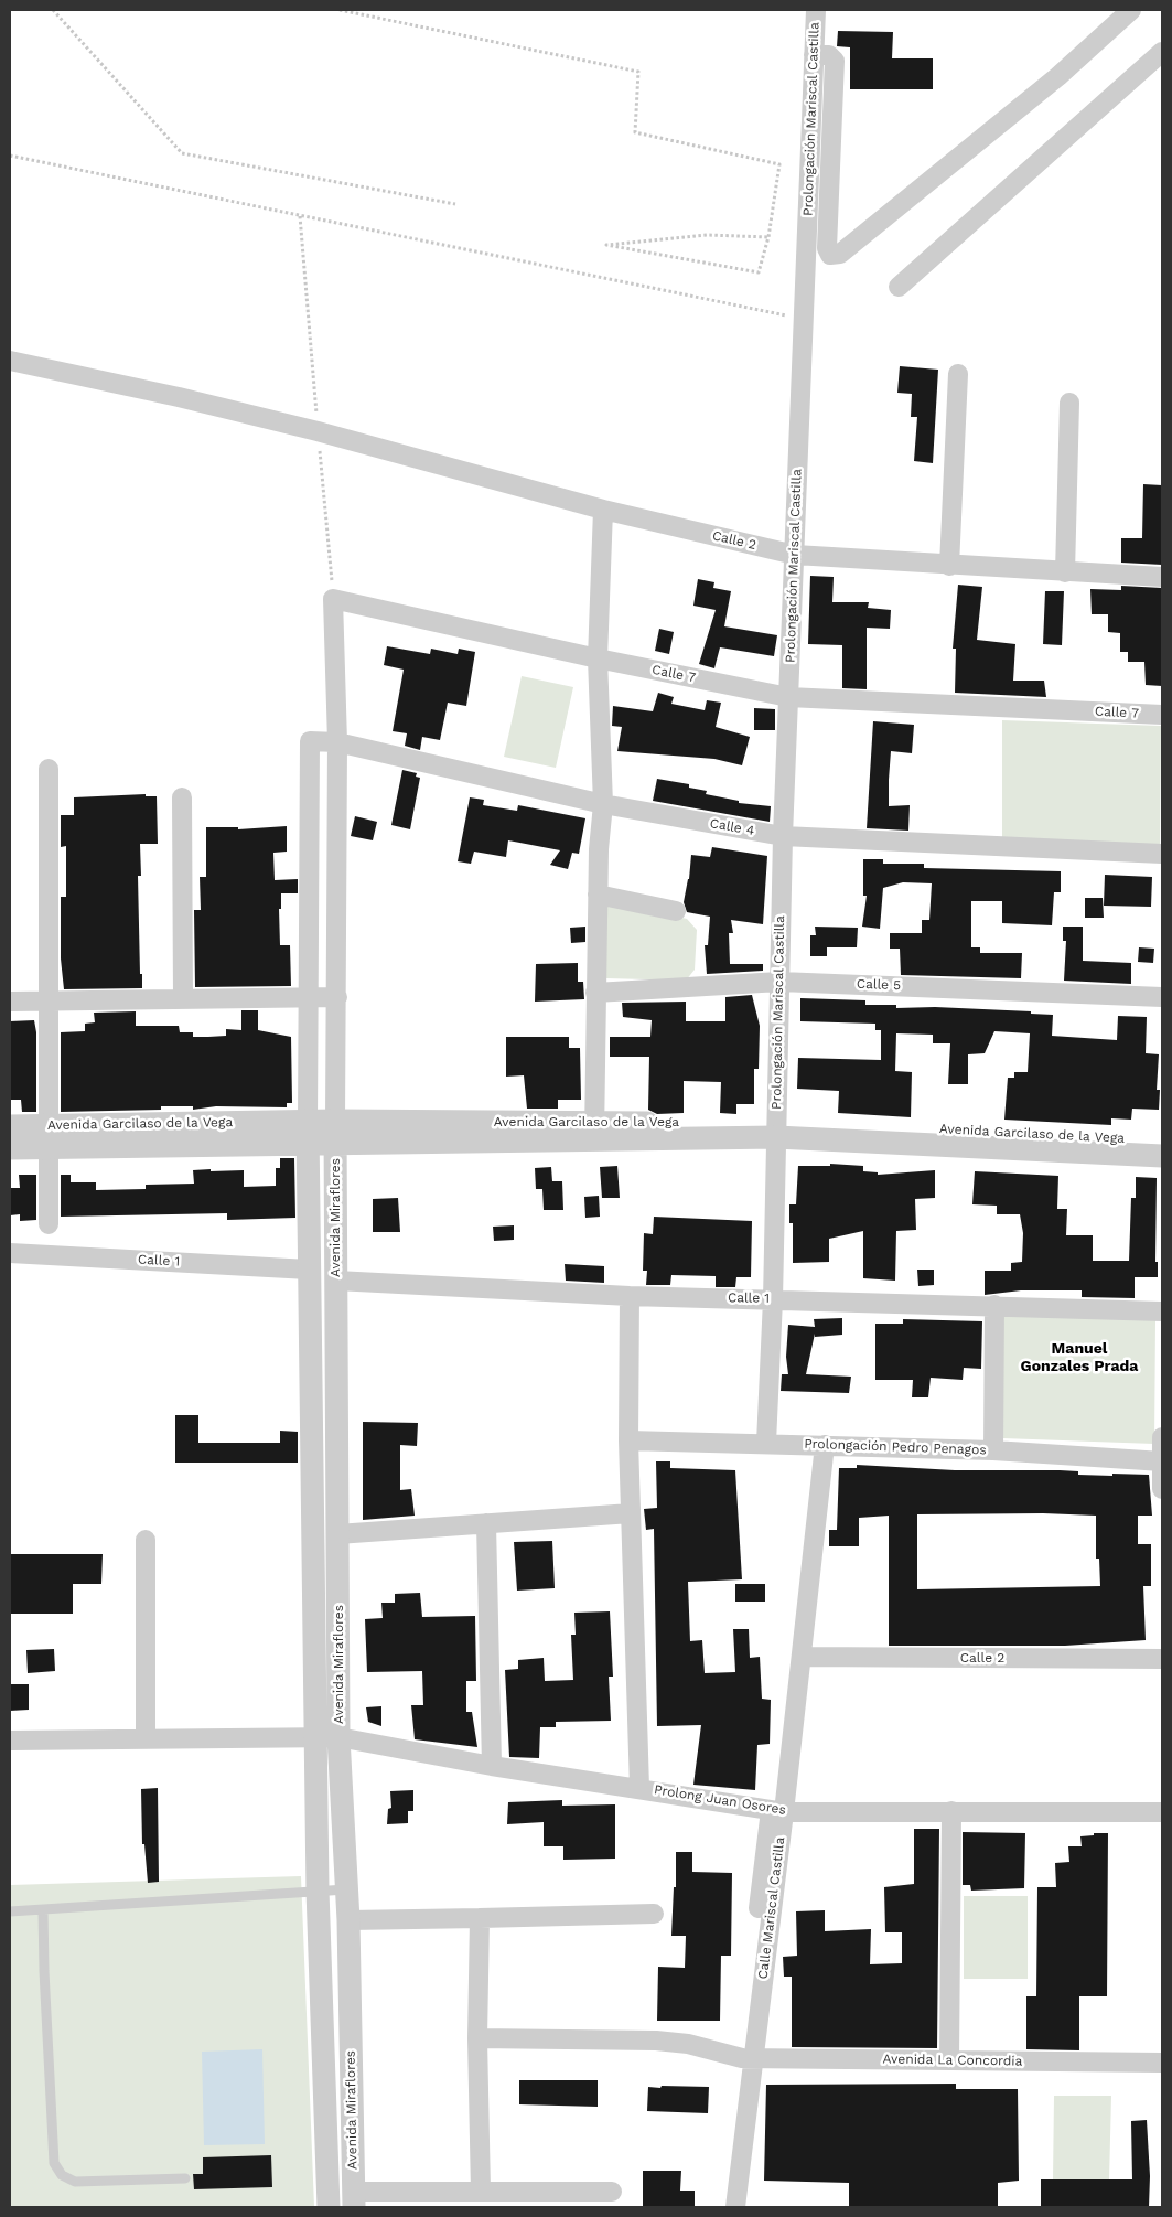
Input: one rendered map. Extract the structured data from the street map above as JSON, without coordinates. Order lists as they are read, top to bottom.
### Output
{
  "streets": {
    "street": [
      "Prolongación Mariscal Castilla",
      "Calle 2",
      "Calle 7",
      "Calle 4",
      "Calle 5",
      "Avenida Garcilaso de la Vega",
      "Avenida Miraflores",
      "Calle 1",
      "Prolongación Pedro Penagos",
      "Prolong Juan Osores",
      "Calle Mariscal Castilla",
      "Avenida La Concordia"
    ]
  },
  "crossings": [
    ["Prolongación Mariscal Castilla", "Calle 2"],
    ["Prolongación Mariscal Castilla", "Calle 7"],
    ["Prolongación Mariscal Castilla", "Calle 4"],
    ["Prolongación Mariscal Castilla", "Calle 5"],
    ["Prolongación Mariscal Castilla", "Avenida Garcilaso de la Vega"],
    ["Prolongación Mariscal Castilla", "Calle 1"],
    ["Prolongación Mariscal Castilla", "Prolongación Pedro Penagos"],
    ["Calle 2", "Calle Mariscal Castilla"],
    ["Avenida Garcilaso de la Vega", "Avenida Miraflores"],
    ["Avenida Miraflores", "Calle 1"],
    ["Avenida Miraflores", "Prolong Juan Osores"],
    ["Prolongación Pedro Penagos", "Calle Mariscal Castilla"],
    ["Prolong Juan Osores", "Calle Mariscal Castilla"],
    ["Calle Mariscal Castilla", "Avenida La Concordia"]
  ],
  "districts": ["Manuel Gonzales Prada"]
}
